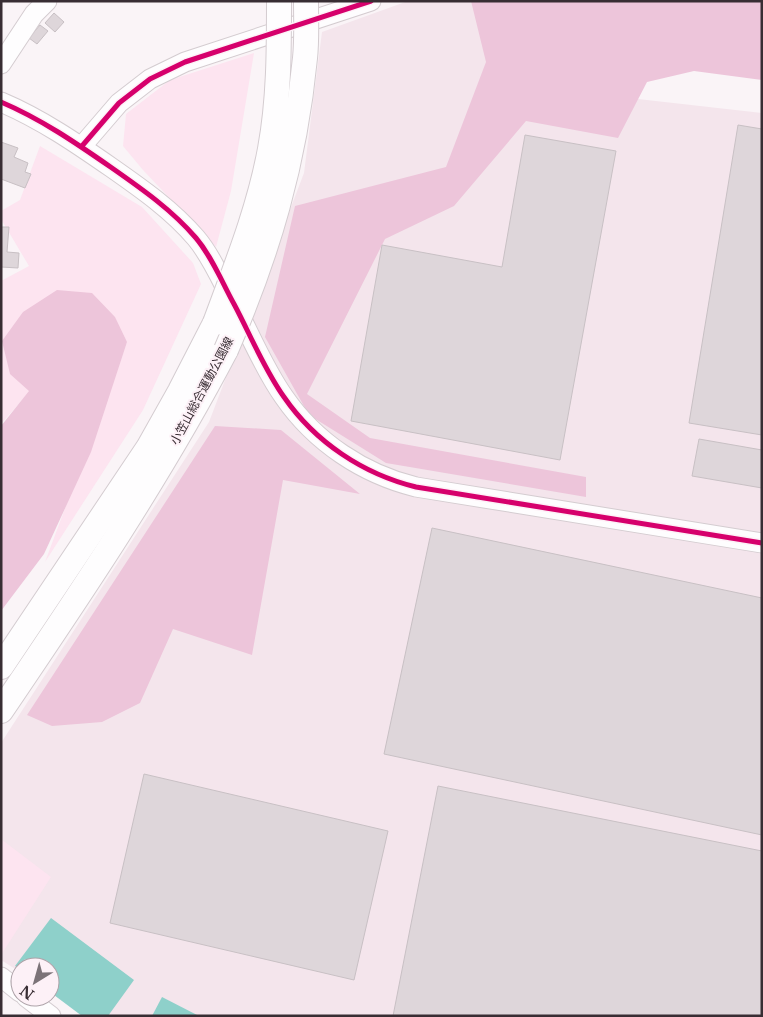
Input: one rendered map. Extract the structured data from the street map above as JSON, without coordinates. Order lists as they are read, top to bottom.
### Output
{
  "streets": {
    "main road": ["小笠山総合運動公園線"]
  },
  "north": "bottom left"
}
